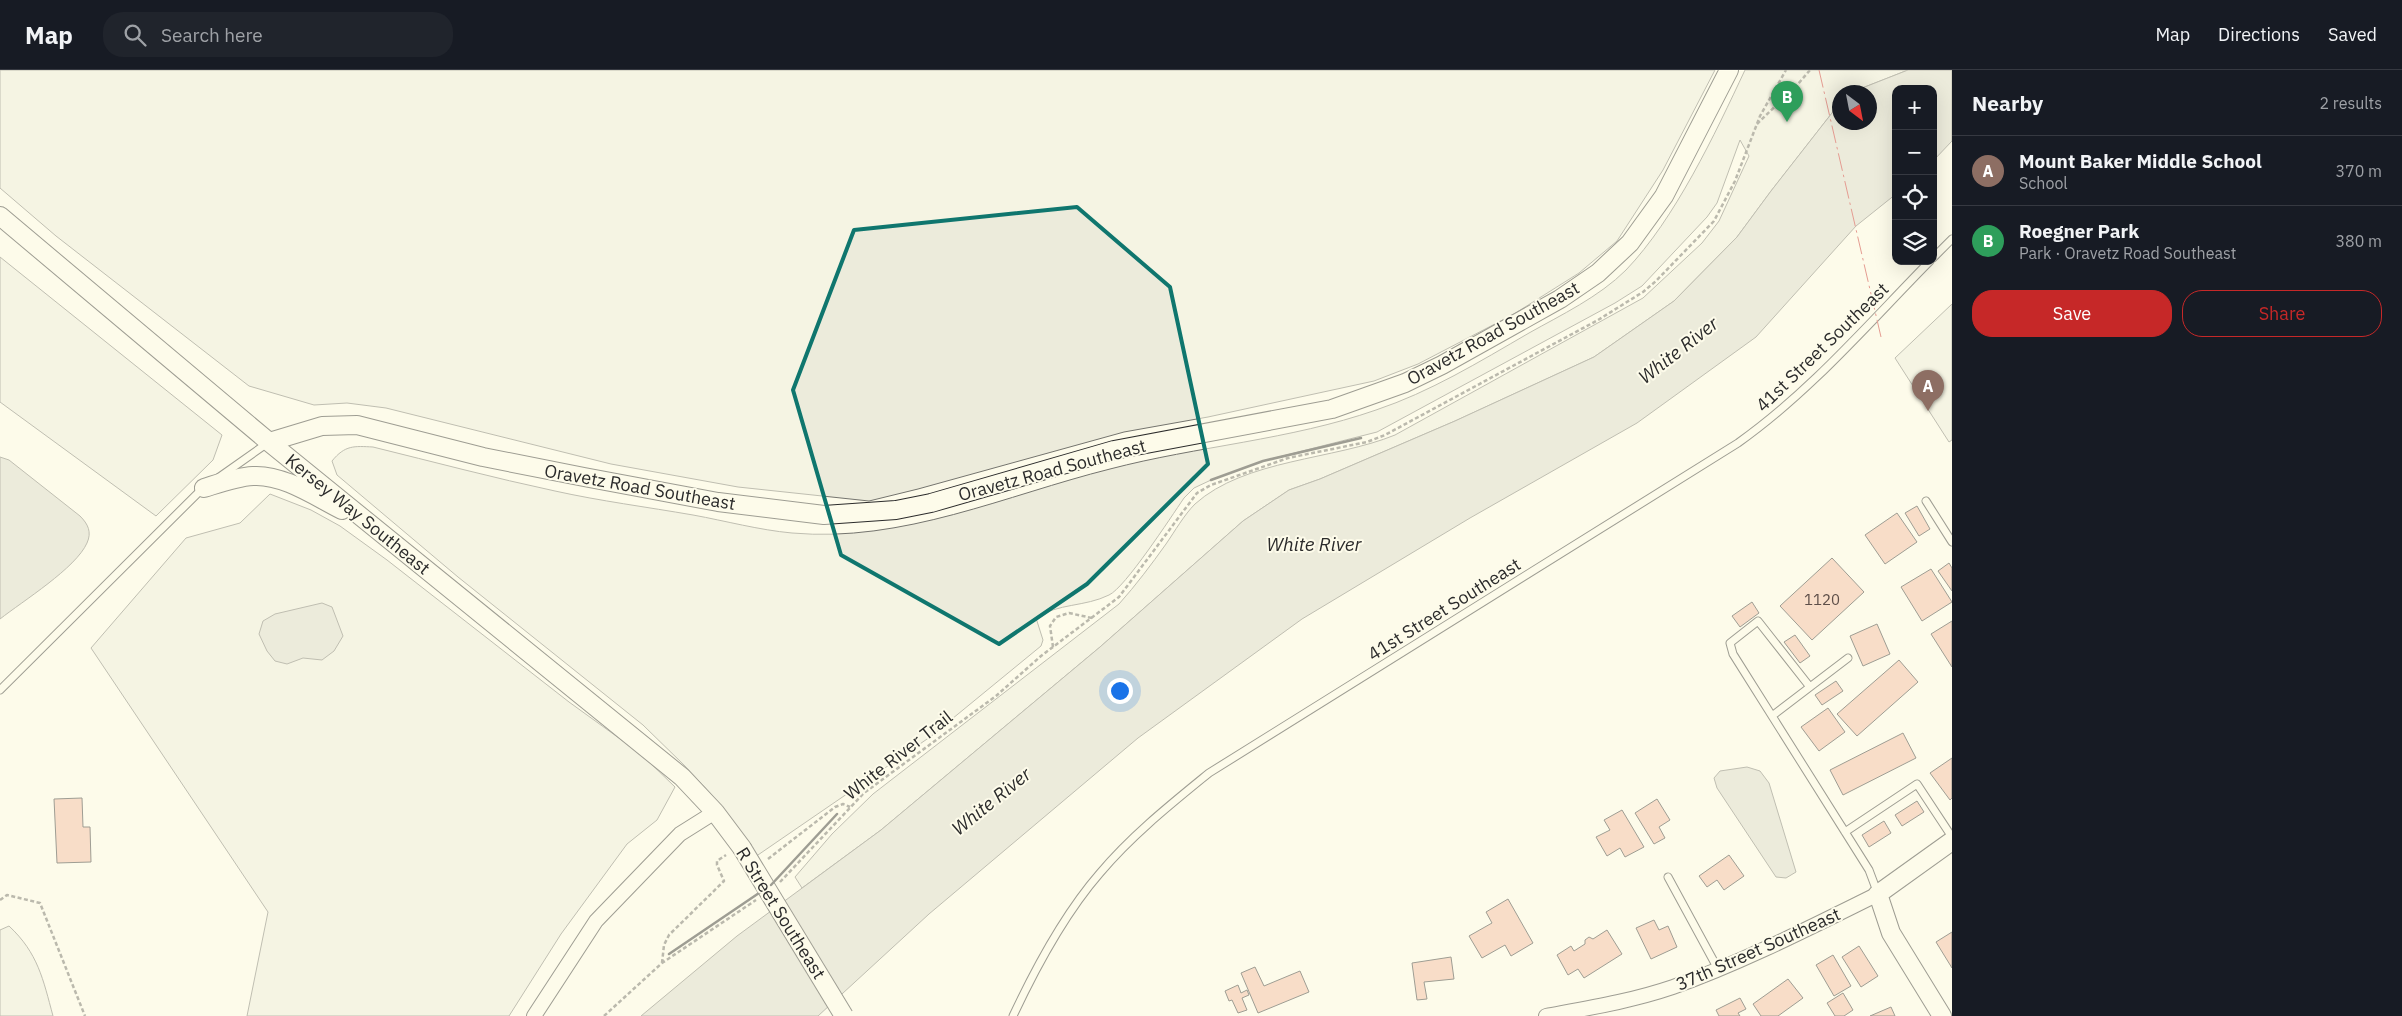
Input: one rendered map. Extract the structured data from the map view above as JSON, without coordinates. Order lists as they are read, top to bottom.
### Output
{
  "streets": {
    "street": [
      "Oravetz Road Southeast",
      "Kersey Way Southeast",
      "R Street Southeast",
      "37th Street Southeast"
    ],
    "lane": ["41st Street Southeast"],
    "path": ["White River Trail"]
  },
  "crossings": [
    ["Oravetz Road Southeast", "Kersey Way Southeast"],
    ["Kersey Way Southeast", "R Street Southeast"]
  ],
  "water": ["White River"],
  "house_numbers": ["1120"],
  "north": "bottom right",
  "page": {
    "header": "Map",
    "search": "Search here",
    "nav": ["Map", "Directions", "Saved"],
    "heading": ["Nearby", "2 results"],
    "pins": ["B", "A"],
    "map_buttons": ["+", "−"],
    "list": [
      {
        "mark": "A",
        "name": "Mount Baker Middle School",
        "note": "School",
        "value": "370 m"
      },
      {
        "mark": "B",
        "name": "Roegner Park",
        "note": "Park · Oravetz Road Southeast",
        "value": "380 m"
      }
    ],
    "buttons": ["Save", "Share"]
  }
}
